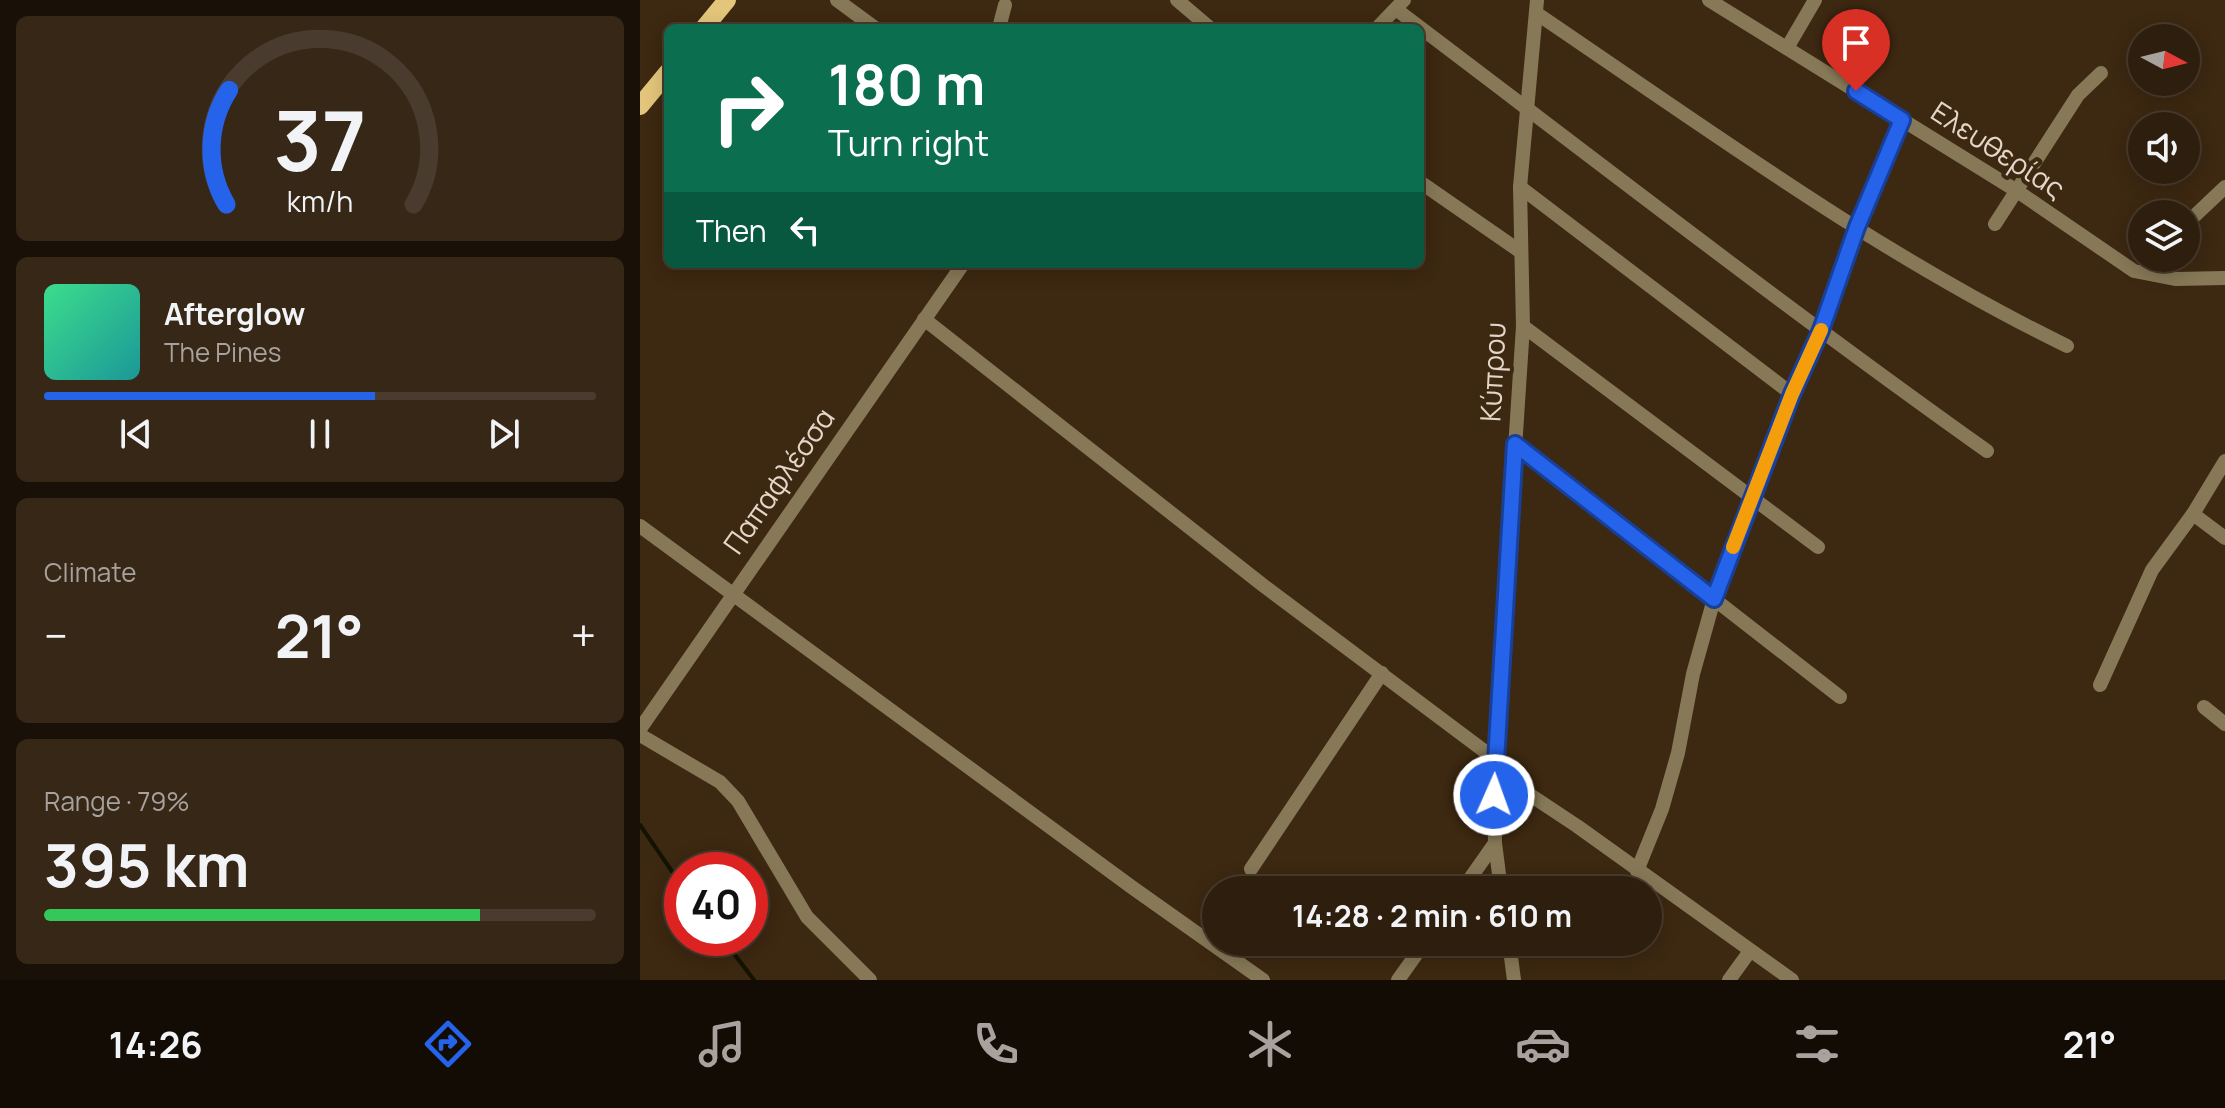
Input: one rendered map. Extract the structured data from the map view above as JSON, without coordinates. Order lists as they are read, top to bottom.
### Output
{
  "streets": {
    "street": ["Ελευθερίας", "Κύπρου", "Παπαφλέσσα"]
  },
  "north": "right",
  "page": {
    "turn": ["180 m", "Turn right"],
    "then": "Then",
    "song": ["Afterglow", "The Pines"],
    "tile": [
      "Climate",
      ["Range · 79%", "395 km"]
    ],
    "heat": ["−", "21°", "+"],
    "limit": "40",
    "trip": "14:28 · 2 min · 610 m",
    "tabs": ["14:26", "21°"],
    "gauge": ["37", "km/h"]
  }
}
